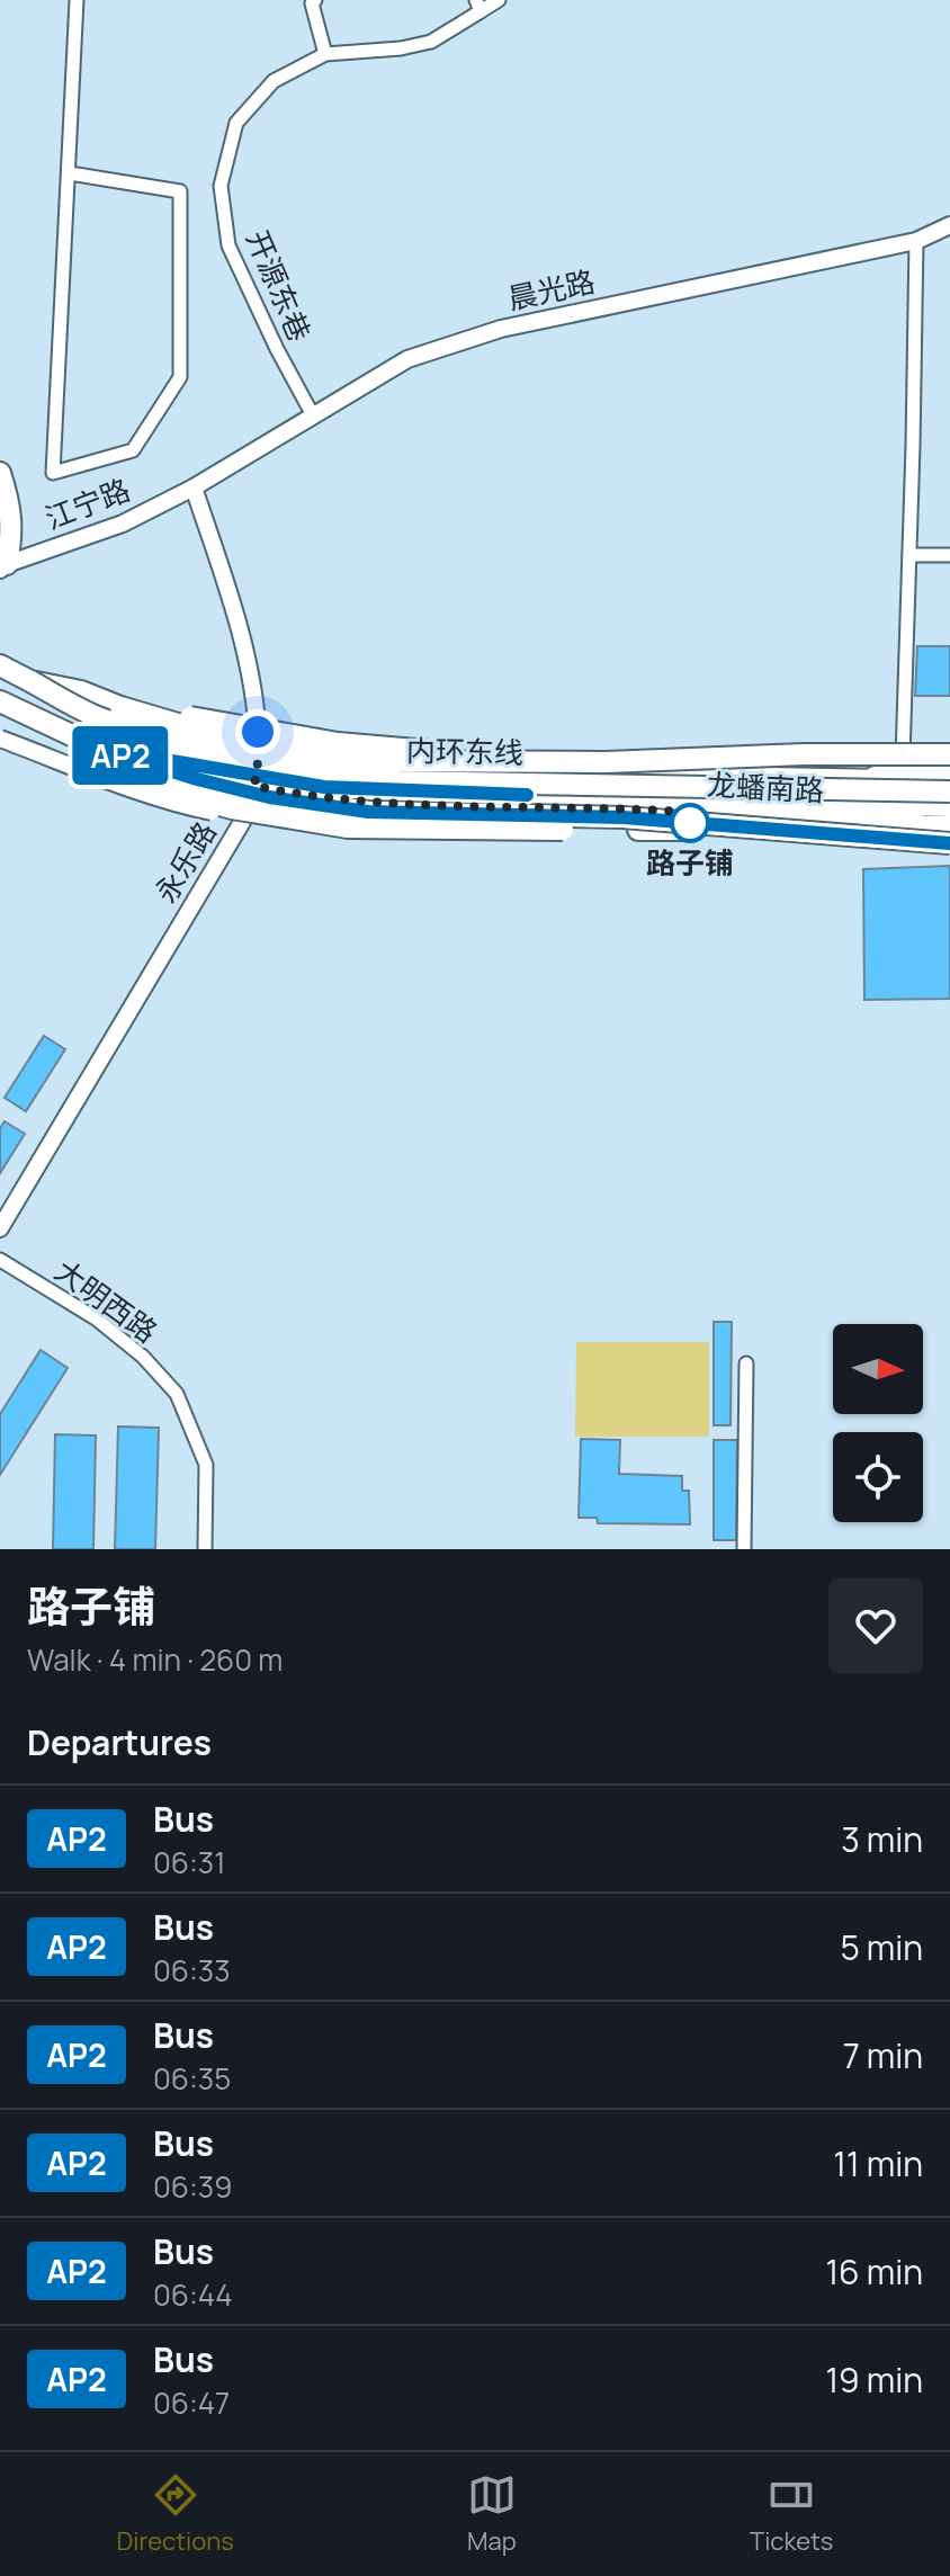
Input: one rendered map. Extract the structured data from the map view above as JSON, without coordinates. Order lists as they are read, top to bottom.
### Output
{
  "streets": {
    "highway": ["内环东线"],
    "street": [
      "开源东巷",
      "晨光路",
      "江宁路",
      "龙蟠南路",
      "永乐路",
      "大明西路"
    ]
  },
  "crossings": [
    ["开源东巷", "晨光路"],
    ["晨光路", "江宁路"],
    ["晨光路", "永乐路"],
    ["江宁路", "永乐路"],
    ["龙蟠南路", "永乐路"]
  ],
  "places": ["路子铺"],
  "lines": ["bus line AP2"],
  "north": "right",
  "page": {
    "on_map": "AP2",
    "heading": [
      ["路子铺", "Walk · 4 min · 260 m"],
      "Departures"
    ],
    "list": [
      {
        "mark": "AP2",
        "name": "Bus",
        "note": "06:31",
        "value": "3 min"
      },
      {
        "mark": "AP2",
        "name": "Bus",
        "note": "06:33",
        "value": "5 min"
      },
      {
        "mark": "AP2",
        "name": "Bus",
        "note": "06:35",
        "value": "7 min"
      },
      {
        "mark": "AP2",
        "name": "Bus",
        "note": "06:39",
        "value": "11 min"
      },
      {
        "mark": "AP2",
        "name": "Bus",
        "note": "06:44",
        "value": "16 min"
      },
      {
        "mark": "AP2",
        "name": "Bus",
        "note": "06:47",
        "value": "19 min"
      }
    ],
    "tabs": ["Directions", "Map", "Tickets"]
  }
}
